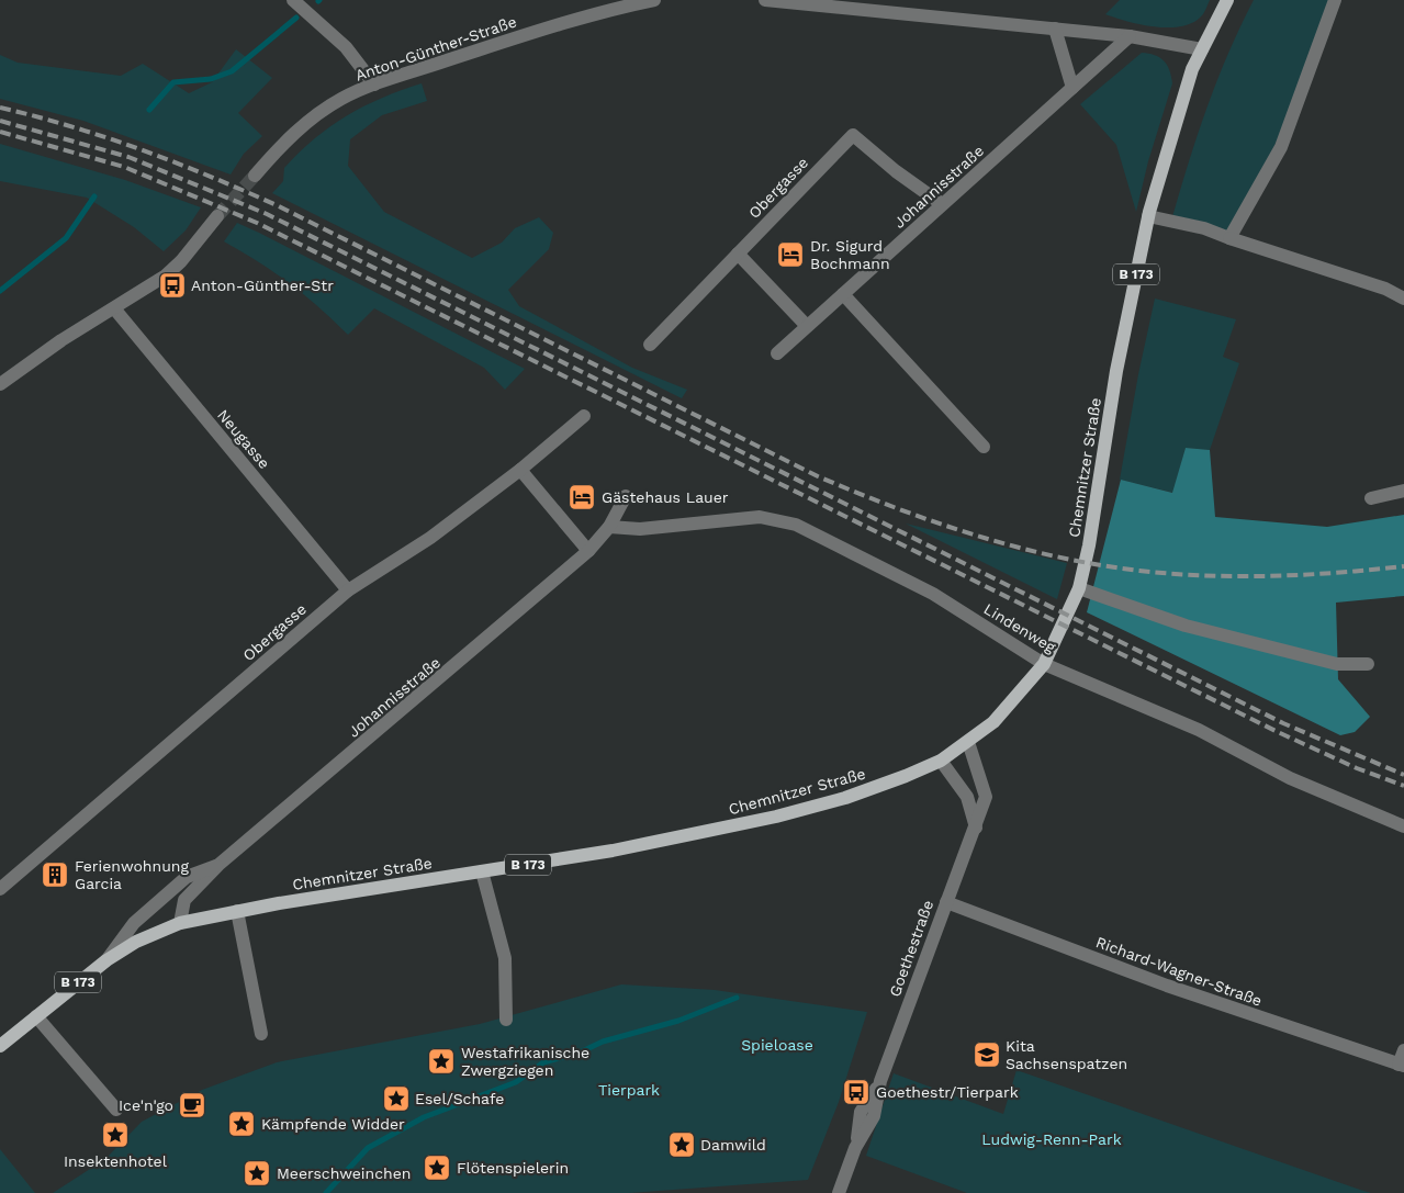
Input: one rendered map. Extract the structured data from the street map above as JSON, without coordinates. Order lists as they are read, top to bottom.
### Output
{
  "streets": {
    "main road": ["B 173", "Chemnitzer Straße"],
    "street": [
      "Anton-Günther-Straße",
      "Johannisstraße",
      "Obergasse",
      "Neugasse",
      "Lindenweg",
      "Goethestraße",
      "Richard-Wagner-Straße"
    ]
  },
  "crossings": [
    ["Johannisstraße", "Obergasse"],
    ["Johannisstraße", "Chemnitzer Straße"],
    ["Johannisstraße", "Lindenweg"],
    ["Obergasse", "Neugasse"],
    ["Chemnitzer Straße", "Lindenweg"],
    ["Chemnitzer Straße", "Goethestraße"],
    ["Goethestraße", "Richard-Wagner-Straße"]
  ],
  "parks": ["Spieloase", "Tierpark", "Ludwig-Renn-Park"],
  "places": {
    "hotel": ["Dr. Sigurd Bochmann", "Gästehaus Lauer"],
    "bus stop": ["Anton-Günther-Str", "Goethestr/Tierpark"],
    "building": ["Ferienwohnung Garcia"],
    "school or university": ["Kita Sachsenspatzen"],
    "place": [
      "Westafrikanische Zwergziegen",
      "Esel/Schafe",
      "Kämpfende Widder",
      "Insektenhotel",
      "Damwild",
      "Flötenspielerin",
      "Meerschweinchen"
    ],
    "cafe": ["Ice'n'go"]
  }
}
